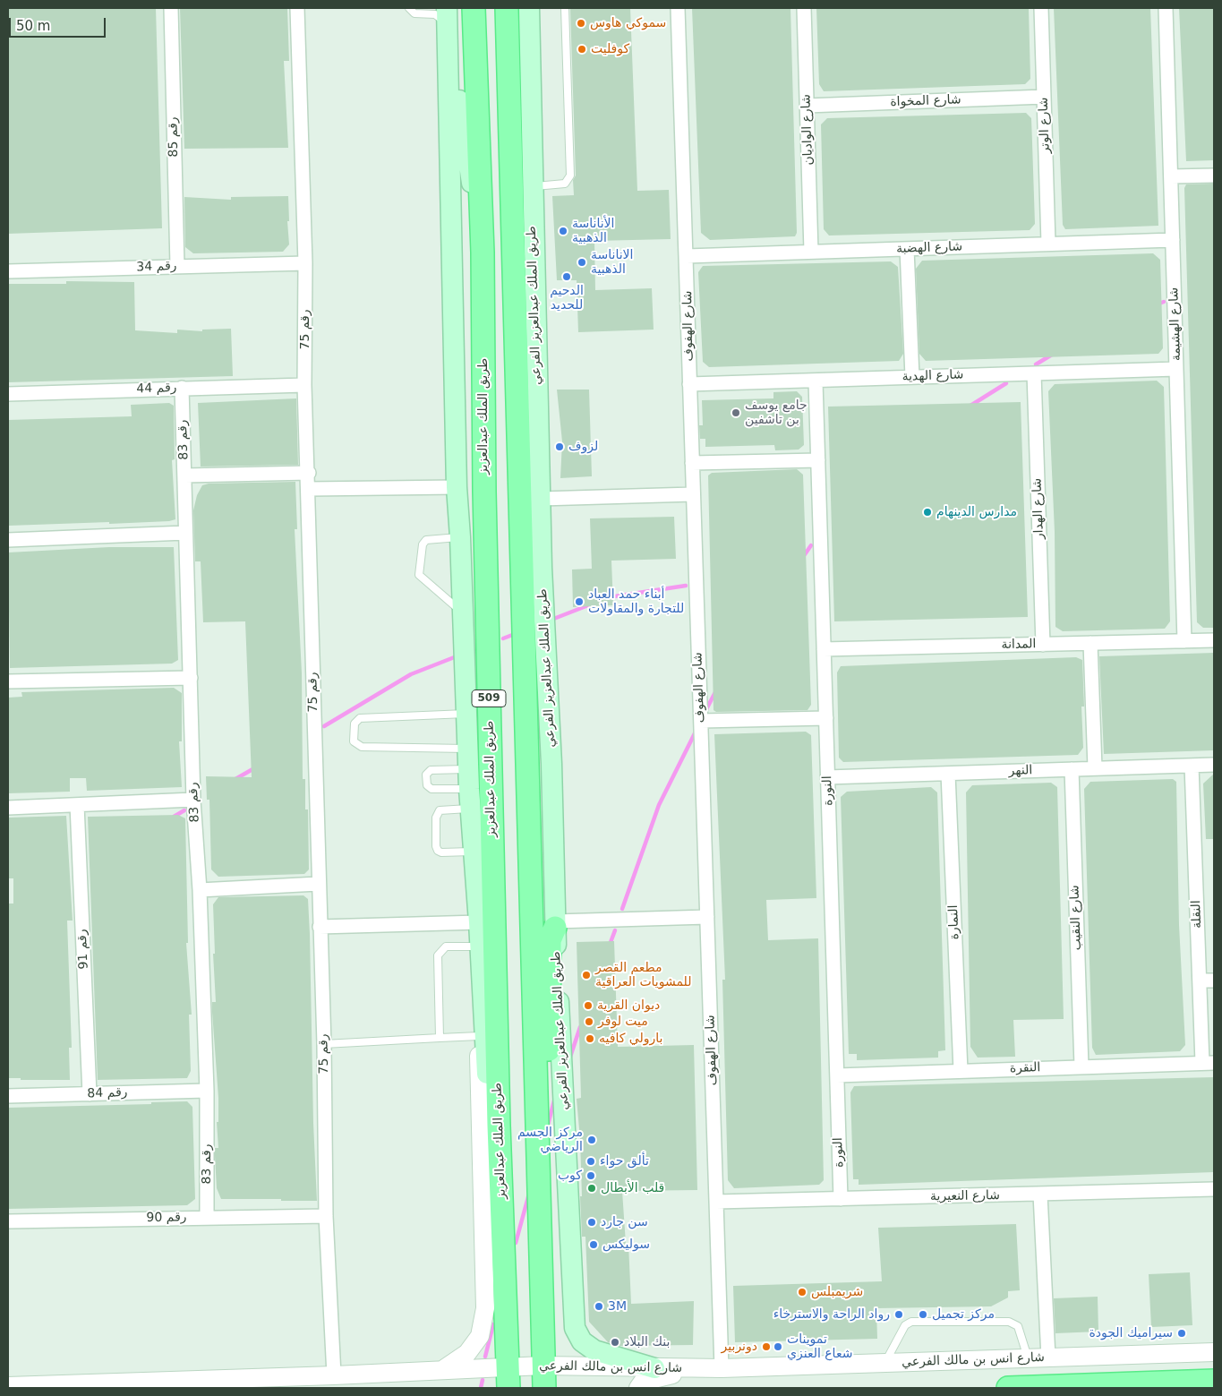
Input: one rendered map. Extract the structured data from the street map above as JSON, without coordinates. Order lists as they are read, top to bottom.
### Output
{
  "streets": {
    "main road": ["طريق الملك عبدالعزيز الفرعي", "طريق الملك عبدالعزيز", "509"],
    "street": [
      "شارع المخواة",
      "شارع الوتر",
      "شارع الواديان",
      "رقم 85",
      "شارع الهضبة",
      "رقم 34",
      "شارع الهشيمة",
      "شارع الهفوف",
      "رقم 75",
      "شارع الهدية",
      "رقم 44",
      "رقم 83",
      "شارع الهدار",
      "المدانة",
      "النهر",
      "النورة",
      "النقلة",
      "شارع النقيب",
      "النمارة",
      "رقم 91",
      "النقرة",
      "رقم 84",
      "شارع النعيرية",
      "رقم 90",
      "شارع انس بن مالك الفرعي"
    ]
  },
  "crossings": [
    ["شارع المخواة", "شارع الوتر"],
    ["شارع المخواة", "شارع الواديان"],
    ["شارع الوتر", "شارع الهضبة"],
    ["شارع الواديان", "شارع الهضبة"],
    ["رقم 85", "رقم 34"],
    ["شارع الهضبة", "شارع الهشيمة"],
    ["شارع الهضبة", "شارع الهفوف"],
    ["رقم 34", "رقم 75"],
    ["طريق الملك عبدالعزيز الفرعي", "شارع انس بن مالك الفرعي"],
    ["شارع الهشيمة", "شارع الهدية"],
    ["شارع الهشيمة", "المدانة"],
    ["شارع الهفوف", "شارع الهدية"],
    ["شارع الهفوف", "شارع النعيرية"],
    ["شارع الهفوف", "شارع انس بن مالك الفرعي"],
    ["رقم 75", "رقم 44"],
    ["رقم 75", "رقم 90"],
    ["رقم 75", "شارع انس بن مالك الفرعي"],
    ["شارع الهدية", "شارع الهدار"],
    ["شارع الهدية", "النورة"],
    ["رقم 44", "رقم 83"],
    ["طريق الملك عبدالعزيز", "شارع انس بن مالك الفرعي"],
    ["رقم 83", "رقم 84"],
    ["رقم 83", "رقم 90"],
    ["شارع الهدار", "المدانة"],
    ["المدانة", "النورة"],
    ["النهر", "النورة"],
    ["النهر", "النقلة"],
    ["النهر", "شارع النقيب"],
    ["النهر", "النمارة"],
    ["النورة", "النقرة"],
    ["النورة", "شارع النعيرية"],
    ["النقلة", "النقرة"],
    ["شارع النقيب", "النقرة"],
    ["النمارة", "النقرة"],
    ["رقم 91", "رقم 84"]
  ],
  "places": [
    "سموكي هاوس",
    "كوفليت",
    "الأناناسة الذهبية",
    "الاناناسة الذهبية",
    "الدحيم للحديد",
    "جامع يوسف بن تاشفين",
    "لزوف",
    "مدارس الدينهام",
    "أبناء حمد العباد للتجارة والمقاولات",
    "مطعم القصر للمشويات العراقية",
    "ديوان القرية",
    "ميت لوفر",
    "بارولي كافيه",
    "مركز الجسم الرياضي",
    "تألق حواء",
    "كوب",
    "قلب الأبطال",
    "سن جارد",
    "سوليكس",
    "شريمبلس",
    "3M",
    "رواد الراحة والاسترخاء",
    "مركز تجميل",
    "سيراميك الجودة",
    "بنك البلاد",
    "دونربير",
    "تموينات شعاع العنزي"
  ],
  "scale_bar": "50 m"
}
